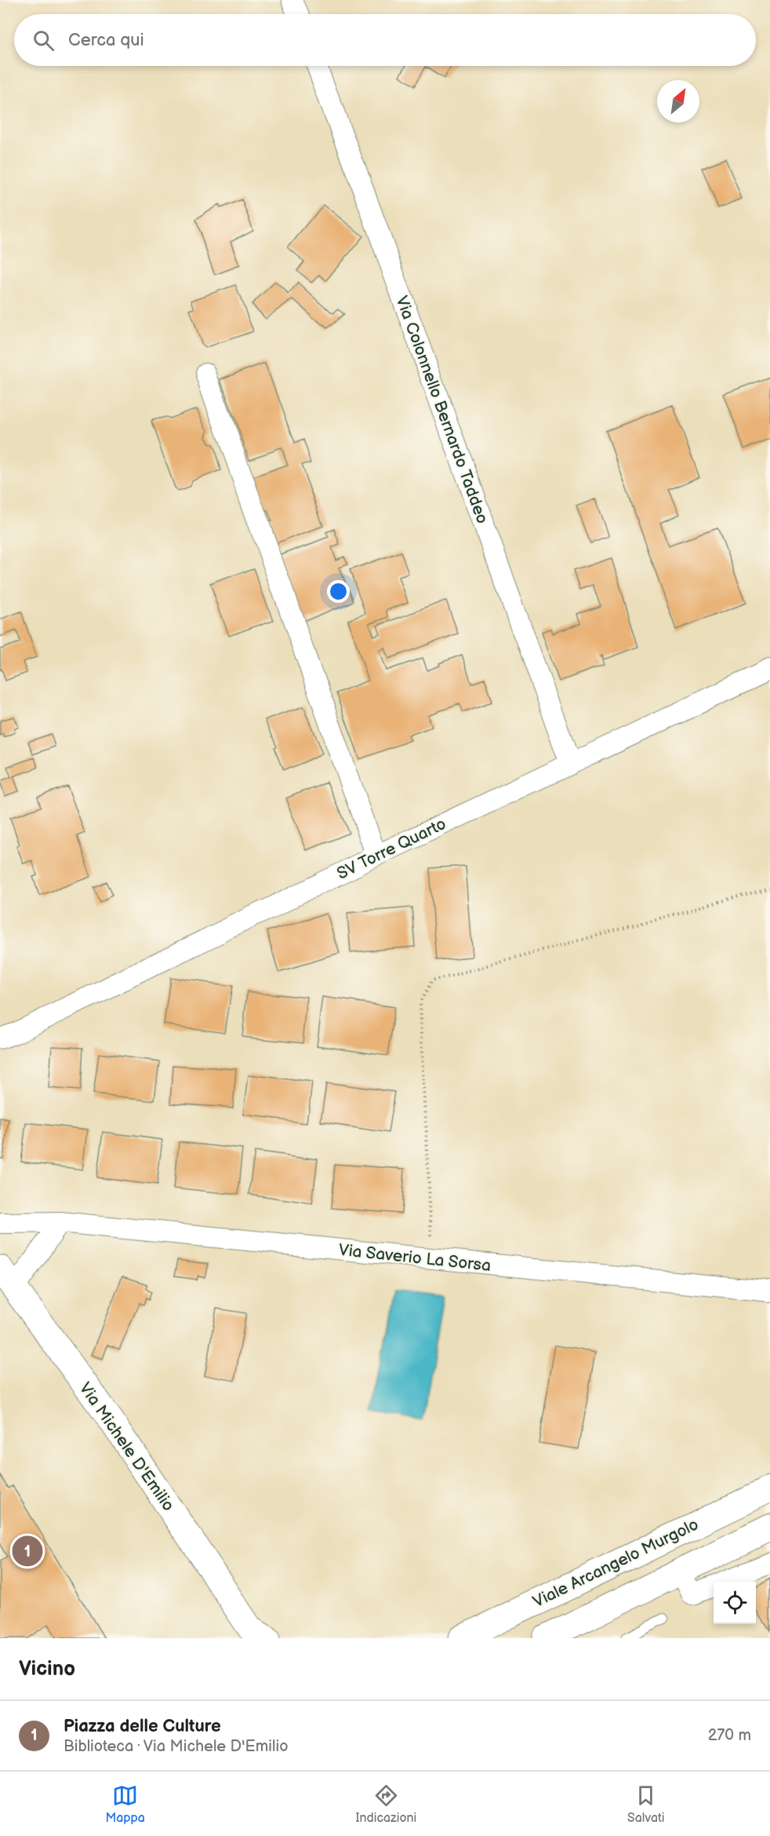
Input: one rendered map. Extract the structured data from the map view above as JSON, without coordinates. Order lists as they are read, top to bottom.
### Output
{
  "streets": {
    "main road": ["Via Michele D'Emilio", "Viale Arcangelo Murgolo"],
    "street": ["Via Colonnello Bernardo Taddeo", "SV Torre Quarto", "Via Saverio La Sorsa"]
  },
  "crossings": [
    ["Via Colonnello Bernardo Taddeo", "SV Torre Quarto"]
  ],
  "north": "top right",
  "page": {
    "search": "Cerca qui",
    "pins": "1",
    "heading": "Vicino",
    "list": [
      {
        "mark": "1",
        "name": "Piazza delle Culture",
        "note": "Biblioteca · Via Michele D'Emilio",
        "value": "270 m"
      }
    ],
    "nav": ["Mappa", "Indicazioni", "Salvati"]
  }
}
